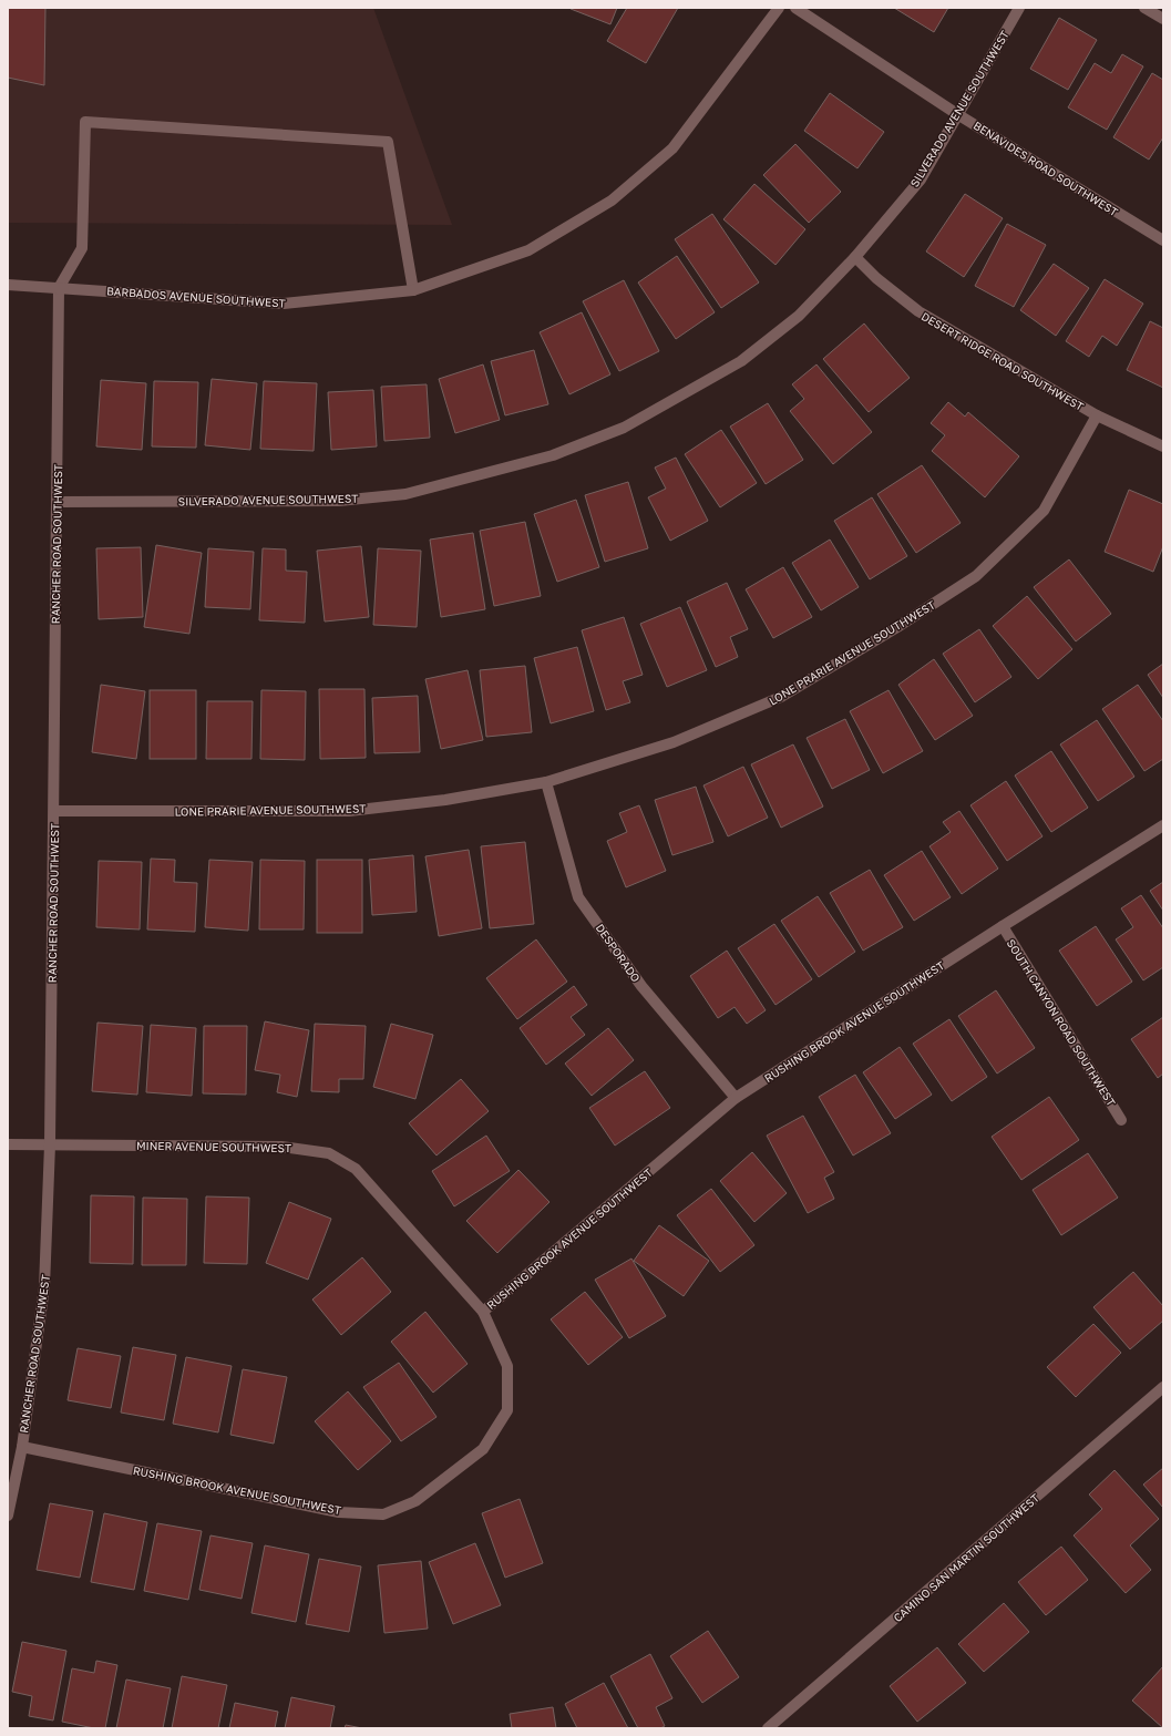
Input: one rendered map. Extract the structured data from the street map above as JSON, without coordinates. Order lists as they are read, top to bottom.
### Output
{
  "streets": {
    "street": [
      "SILVERADO AVENUE SOUTHWEST",
      "BENAVIDES ROAD SOUTHWEST",
      "BARBADOS AVENUE SOUTHWEST",
      "DESERT RIDGE ROAD SOUTHWEST",
      "RANCHER ROAD SOUTHWEST",
      "LONE PRARIE AVENUE SOUTHWEST",
      "DESPORADO",
      "RUSHING BROOK AVENUE SOUTHWEST",
      "SOUTH CANYON ROAD SOUTHWEST",
      "MINER AVENUE SOUTHWEST",
      "CAMINO SAN MARTIN SOUTHWEST"
    ]
  },
  "crossings": [
    ["SILVERADO AVENUE SOUTHWEST", "BENAVIDES ROAD SOUTHWEST"],
    ["SILVERADO AVENUE SOUTHWEST", "DESERT RIDGE ROAD SOUTHWEST"],
    ["SILVERADO AVENUE SOUTHWEST", "RANCHER ROAD SOUTHWEST"],
    ["BARBADOS AVENUE SOUTHWEST", "RANCHER ROAD SOUTHWEST"],
    ["DESERT RIDGE ROAD SOUTHWEST", "LONE PRARIE AVENUE SOUTHWEST"],
    ["RANCHER ROAD SOUTHWEST", "LONE PRARIE AVENUE SOUTHWEST"],
    ["RANCHER ROAD SOUTHWEST", "RUSHING BROOK AVENUE SOUTHWEST"],
    ["RANCHER ROAD SOUTHWEST", "MINER AVENUE SOUTHWEST"],
    ["LONE PRARIE AVENUE SOUTHWEST", "DESPORADO"],
    ["DESPORADO", "RUSHING BROOK AVENUE SOUTHWEST"],
    ["RUSHING BROOK AVENUE SOUTHWEST", "SOUTH CANYON ROAD SOUTHWEST"],
    ["RUSHING BROOK AVENUE SOUTHWEST", "MINER AVENUE SOUTHWEST"]
  ]
}
